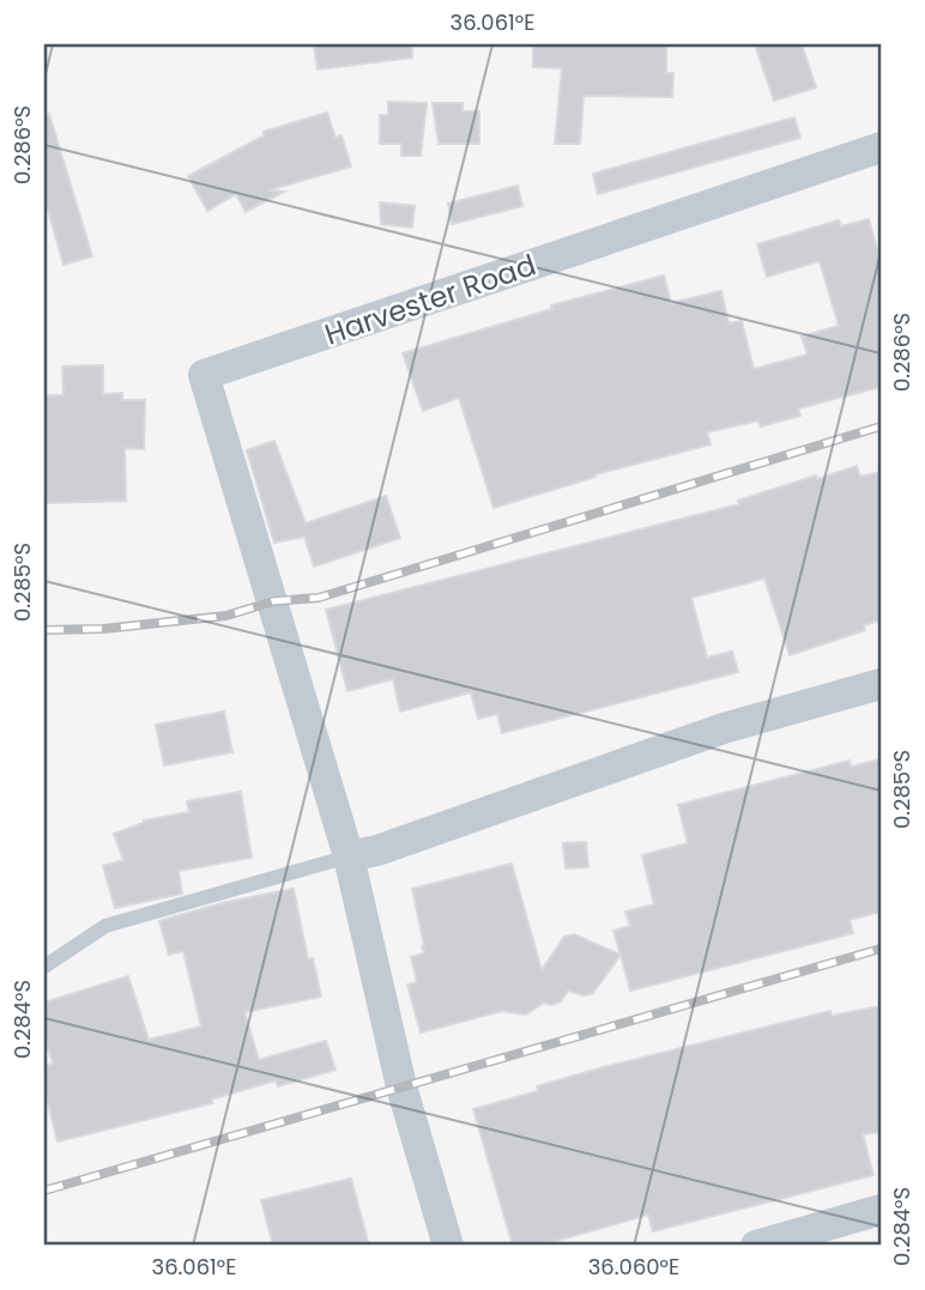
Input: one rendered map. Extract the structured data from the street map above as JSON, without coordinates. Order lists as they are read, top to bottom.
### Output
{
  "streets": {
    "street": ["Harvester Road"]
  },
  "coordinates": [
    "36.061°E",
    "0.286°S",
    "0.285°S",
    "0.284°S",
    "36.060°E"
  ]
}
